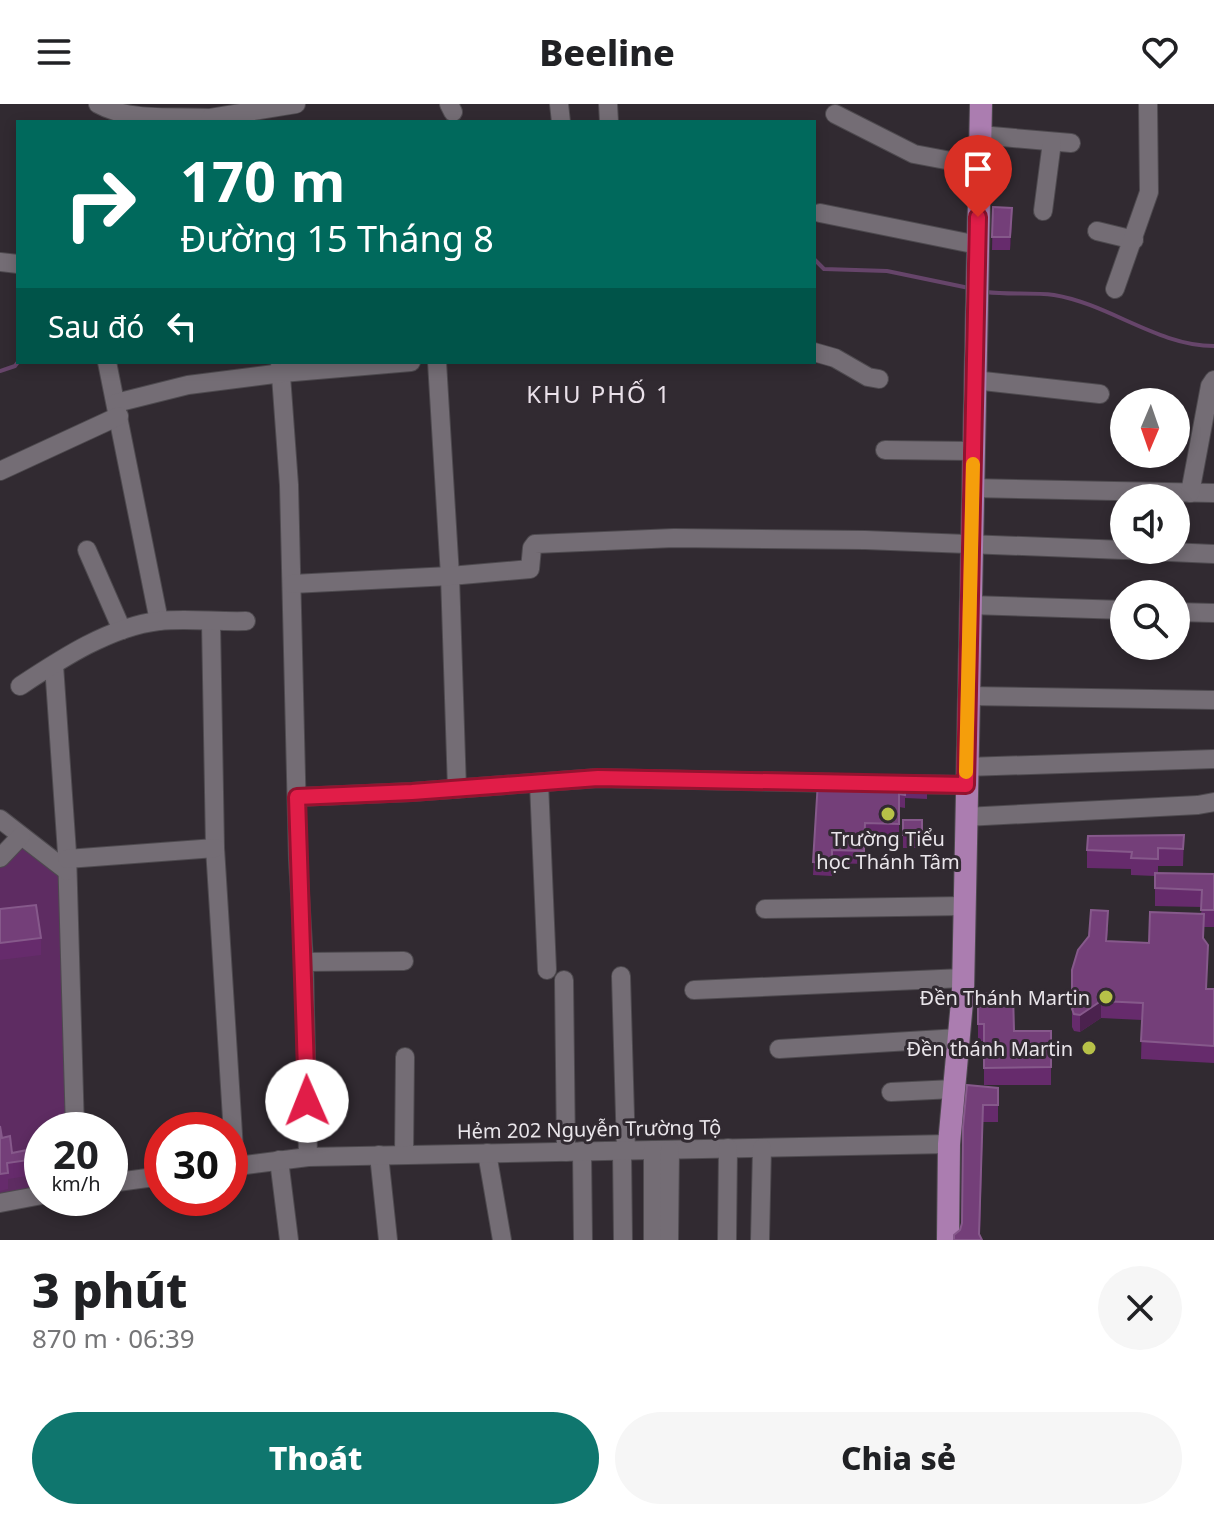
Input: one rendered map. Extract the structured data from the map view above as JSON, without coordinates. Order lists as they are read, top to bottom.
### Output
{
  "streets": {
    "street": ["Hẻm 202 Nguyễn Trường Tộ"]
  },
  "districts": ["KHU PHỐ 1"],
  "places": ["Trường Tiểu học Thánh Tâm", "Đền Thánh Martin", "Đền thánh Martin"],
  "north": "bottom",
  "page": {
    "header": "Beeline",
    "turn": ["170 m", "Đường 15 Tháng 8"],
    "then": "Sau đó",
    "speed": "20 km/h",
    "limit": "30",
    "heading": ["3 phút", "870 m · 06:39"],
    "buttons": ["Thoát", "Chia sẻ"]
  }
}
